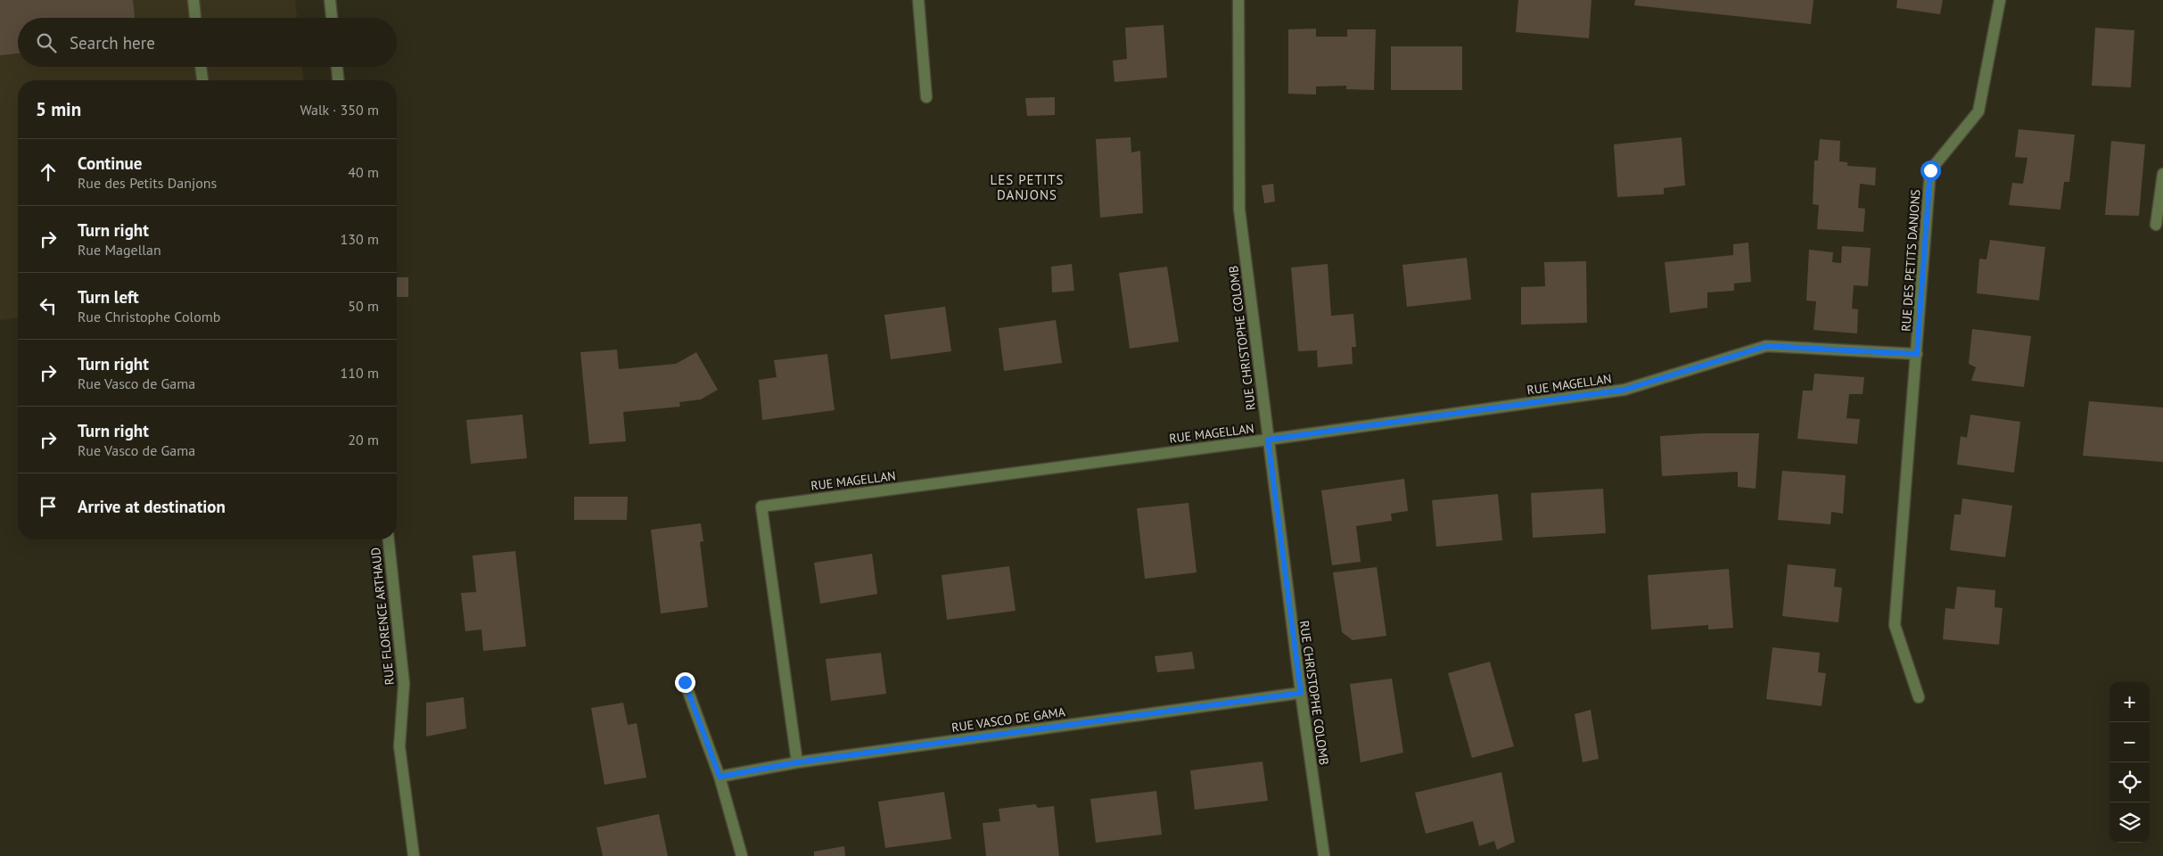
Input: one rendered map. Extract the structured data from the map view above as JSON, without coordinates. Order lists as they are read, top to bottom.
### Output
{
  "streets": {
    "street": [
      "RUE DES PETITS DANJONS",
      "RUE CHRISTOPHE COLOMB",
      "RUE MAGELLAN",
      "RUE FLORENCE ARTHAUD",
      "RUE VASCO DE GAMA"
    ]
  },
  "crossings": [
    ["RUE DES PETITS DANJONS", "RUE MAGELLAN"],
    ["RUE CHRISTOPHE COLOMB", "RUE MAGELLAN"],
    ["RUE CHRISTOPHE COLOMB", "RUE VASCO DE GAMA"],
    ["RUE MAGELLAN", "RUE VASCO DE GAMA"]
  ],
  "districts": ["LES PETITS DANJONS"],
  "page": {
    "search": "Search here",
    "heading": ["5 min", "Walk · 350 m"],
    "list": [
      ["Continue", "Rue des Petits Danjons", "40 m"],
      ["Turn right", "Rue Magellan", "130 m"],
      ["Turn left", "Rue Christophe Colomb", "50 m"],
      ["Turn right", "Rue Vasco de Gama", "110 m"],
      ["Turn right", "Rue Vasco de Gama", "20 m"],
      "Arrive at destination"
    ],
    "map_buttons": ["+", "−"]
  }
}
